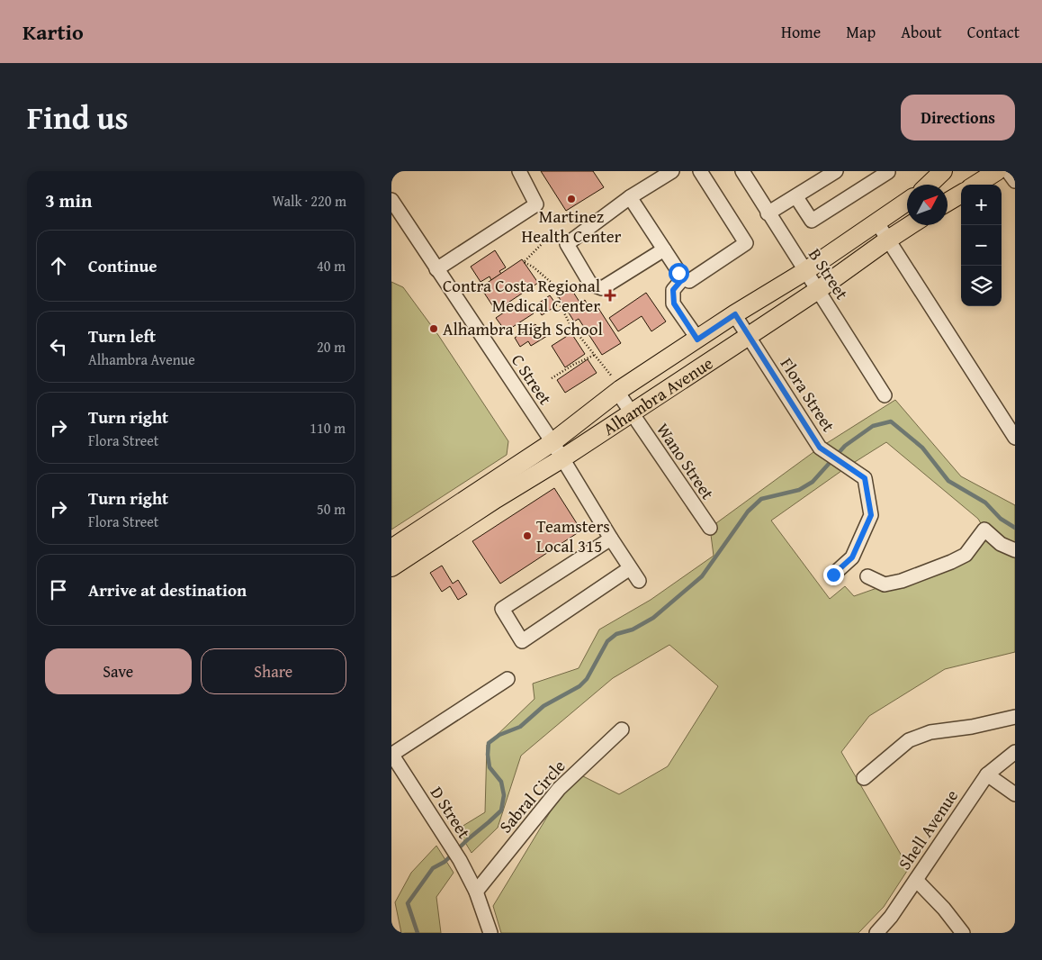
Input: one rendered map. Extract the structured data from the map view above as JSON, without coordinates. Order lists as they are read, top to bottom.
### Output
{
  "streets": {
    "main road": ["Alhambra Avenue"],
    "street": [
      "B Street",
      "C Street",
      "Flora Street",
      "Wano Street",
      "Sabral Circle",
      "D Street",
      "Shell Avenue"
    ]
  },
  "crossings": [
    ["B Street", "Alhambra Avenue"],
    ["C Street", "Alhambra Avenue"],
    ["Flora Street", "Alhambra Avenue"],
    ["Alhambra Avenue", "Wano Street"],
    ["Sabral Circle", "D Street"]
  ],
  "places": {
    "other": ["Martinez Health Center", "Alhambra High School", "Teamsters Local 315"],
    "health": ["Contra Costa Regional Medical Center"]
  },
  "north": "top right",
  "page": {
    "header": "Kartio",
    "nav": [
      "Home",
      "Map",
      "About",
      "Contact"
    ],
    "title": "Find us",
    "buttons": [
      "Directions",
      ["Save", "Share"]
    ],
    "heading": ["3 min", "Walk · 220 m"],
    "map_buttons": ["+", "−"],
    "list": [
      ["Continue", "40 m"],
      ["Turn left", "Alhambra Avenue", "20 m"],
      ["Turn right", "Flora Street", "110 m"],
      ["Turn right", "Flora Street", "50 m"],
      "Arrive at destination"
    ]
  }
}
